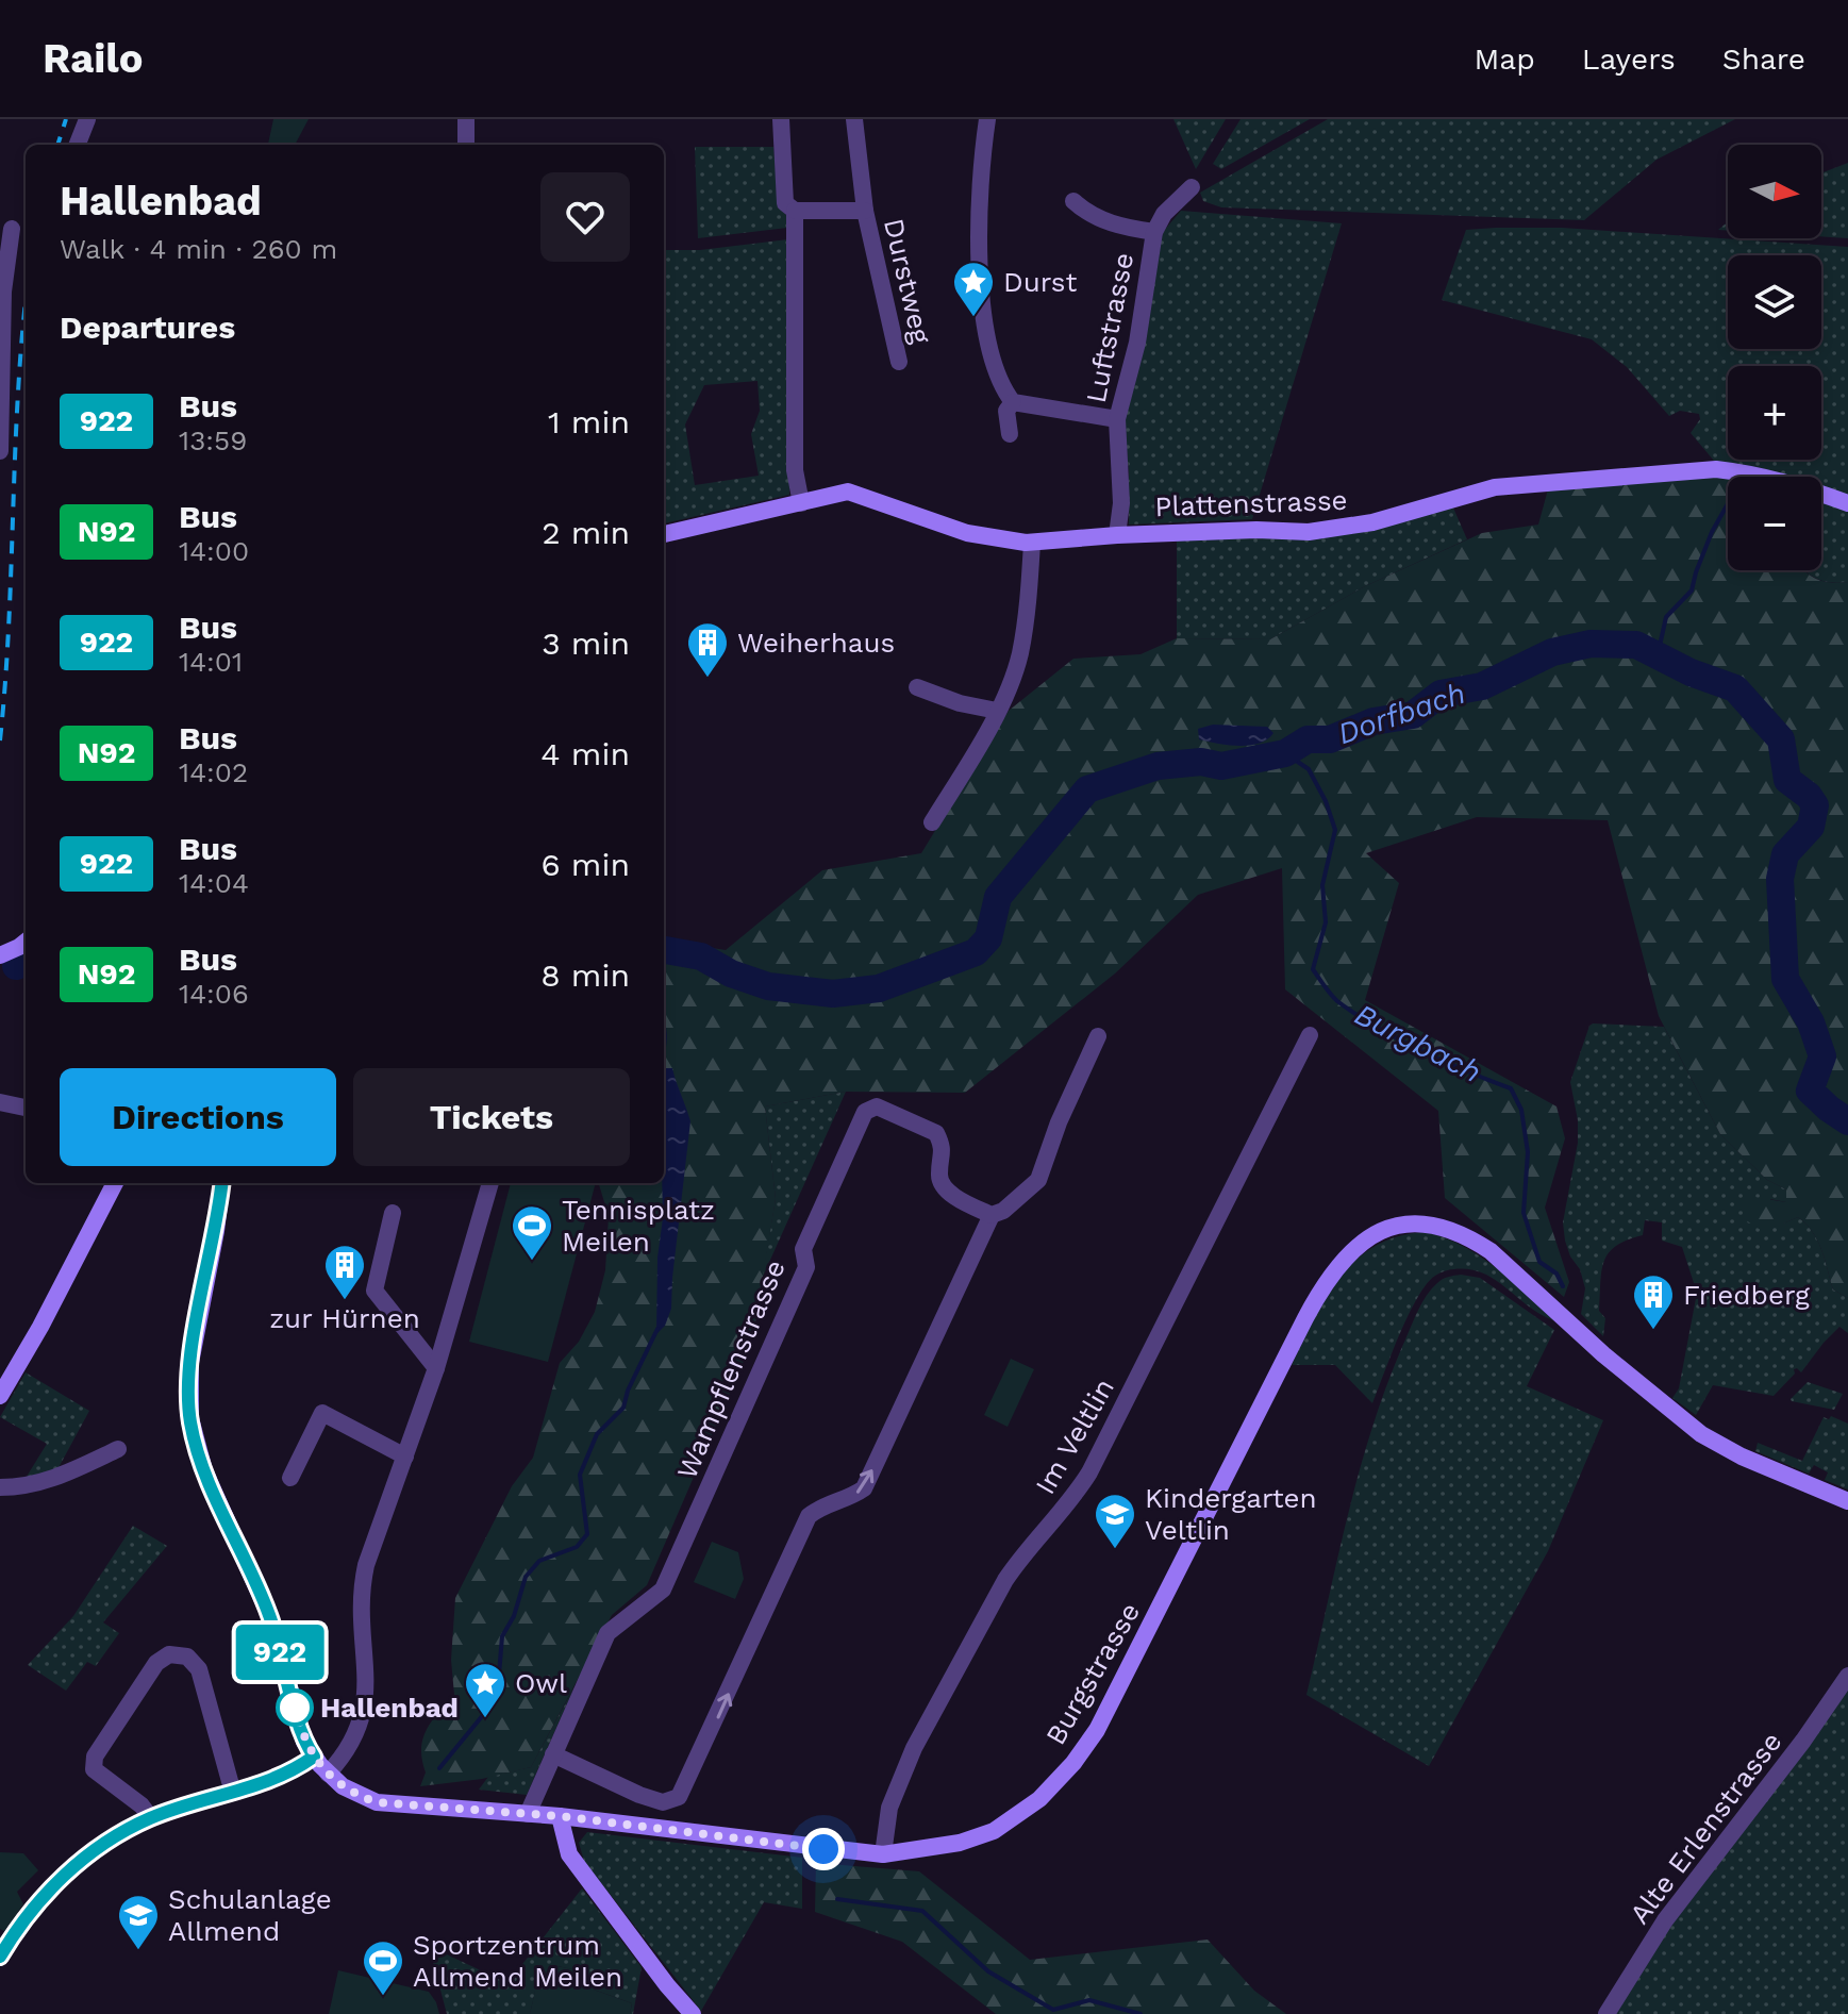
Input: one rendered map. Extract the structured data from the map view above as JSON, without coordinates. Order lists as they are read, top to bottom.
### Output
{
  "streets": {
    "street": [
      "Durstweg",
      "Luftstrasse",
      "Plattenstrasse",
      "Wampflenstrasse",
      "Im Veltlin",
      "Burgstrasse",
      "Alte Erlenstrasse"
    ]
  },
  "crossings": [
    ["Luftstrasse", "Plattenstrasse"],
    ["Wampflenstrasse", "Burgstrasse"],
    ["Im Veltlin", "Burgstrasse"]
  ],
  "water": ["Dorfbach", "Burgbach"],
  "places": {
    "place": ["Durst", "Owl"],
    "building": ["Weiherhaus", "zur Hürnen", "Friedberg"],
    "sports": ["Tennisplatz Meilen", "Sportzentrum Allmend Meilen"],
    "school or university": ["Kindergarten Veltlin", "Schulanlage Allmend"],
    "other": ["Hallenbad"]
  },
  "lines": ["bus line 922"],
  "north": "right",
  "page": {
    "header": "Railo",
    "nav": ["Map", "Layers", "Share"],
    "on_map": "922",
    "map_buttons": ["+", "−"],
    "heading": [
      ["Hallenbad", "Walk · 4 min · 260 m"],
      "Departures"
    ],
    "list": [
      {
        "mark": "922",
        "name": "Bus",
        "note": "13:59",
        "value": "1 min"
      },
      {
        "mark": "N92",
        "name": "Bus",
        "note": "14:00",
        "value": "2 min"
      },
      {
        "mark": "922",
        "name": "Bus",
        "note": "14:01",
        "value": "3 min"
      },
      {
        "mark": "N92",
        "name": "Bus",
        "note": "14:02",
        "value": "4 min"
      },
      {
        "mark": "922",
        "name": "Bus",
        "note": "14:04",
        "value": "6 min"
      },
      {
        "mark": "N92",
        "name": "Bus",
        "note": "14:06",
        "value": "8 min"
      }
    ],
    "buttons": ["Directions", "Tickets"]
  }
}
